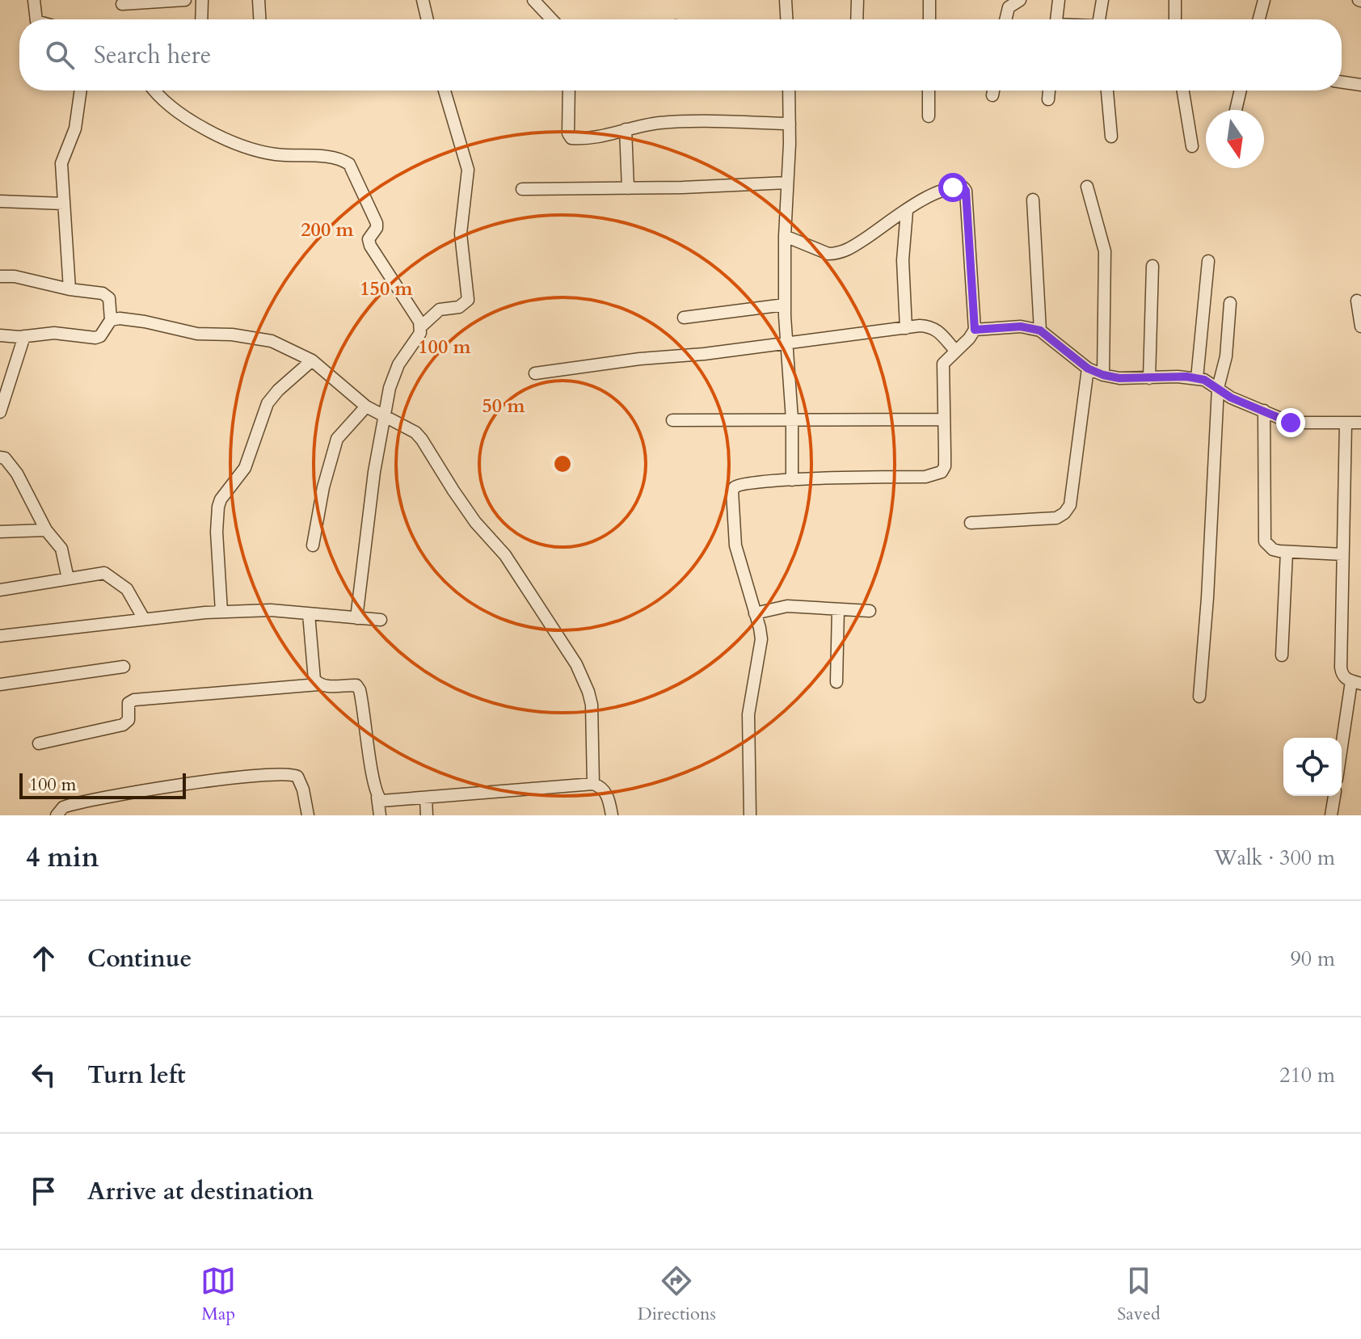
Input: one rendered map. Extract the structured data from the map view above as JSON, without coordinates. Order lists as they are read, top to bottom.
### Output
{
  "scale_bar": "100 m",
  "north": "bottom",
  "page": {
    "search": "Search here",
    "scale": "100 m",
    "heading": ["4 min", "Walk · 300 m"],
    "list": [
      ["Continue", "90 m"],
      ["Turn left", "210 m"],
      "Arrive at destination"
    ],
    "nav": ["Map", "Directions", "Saved"]
  },
  "rings": [
    "200 m",
    "150 m",
    "100 m",
    "50 m"
  ]
}
